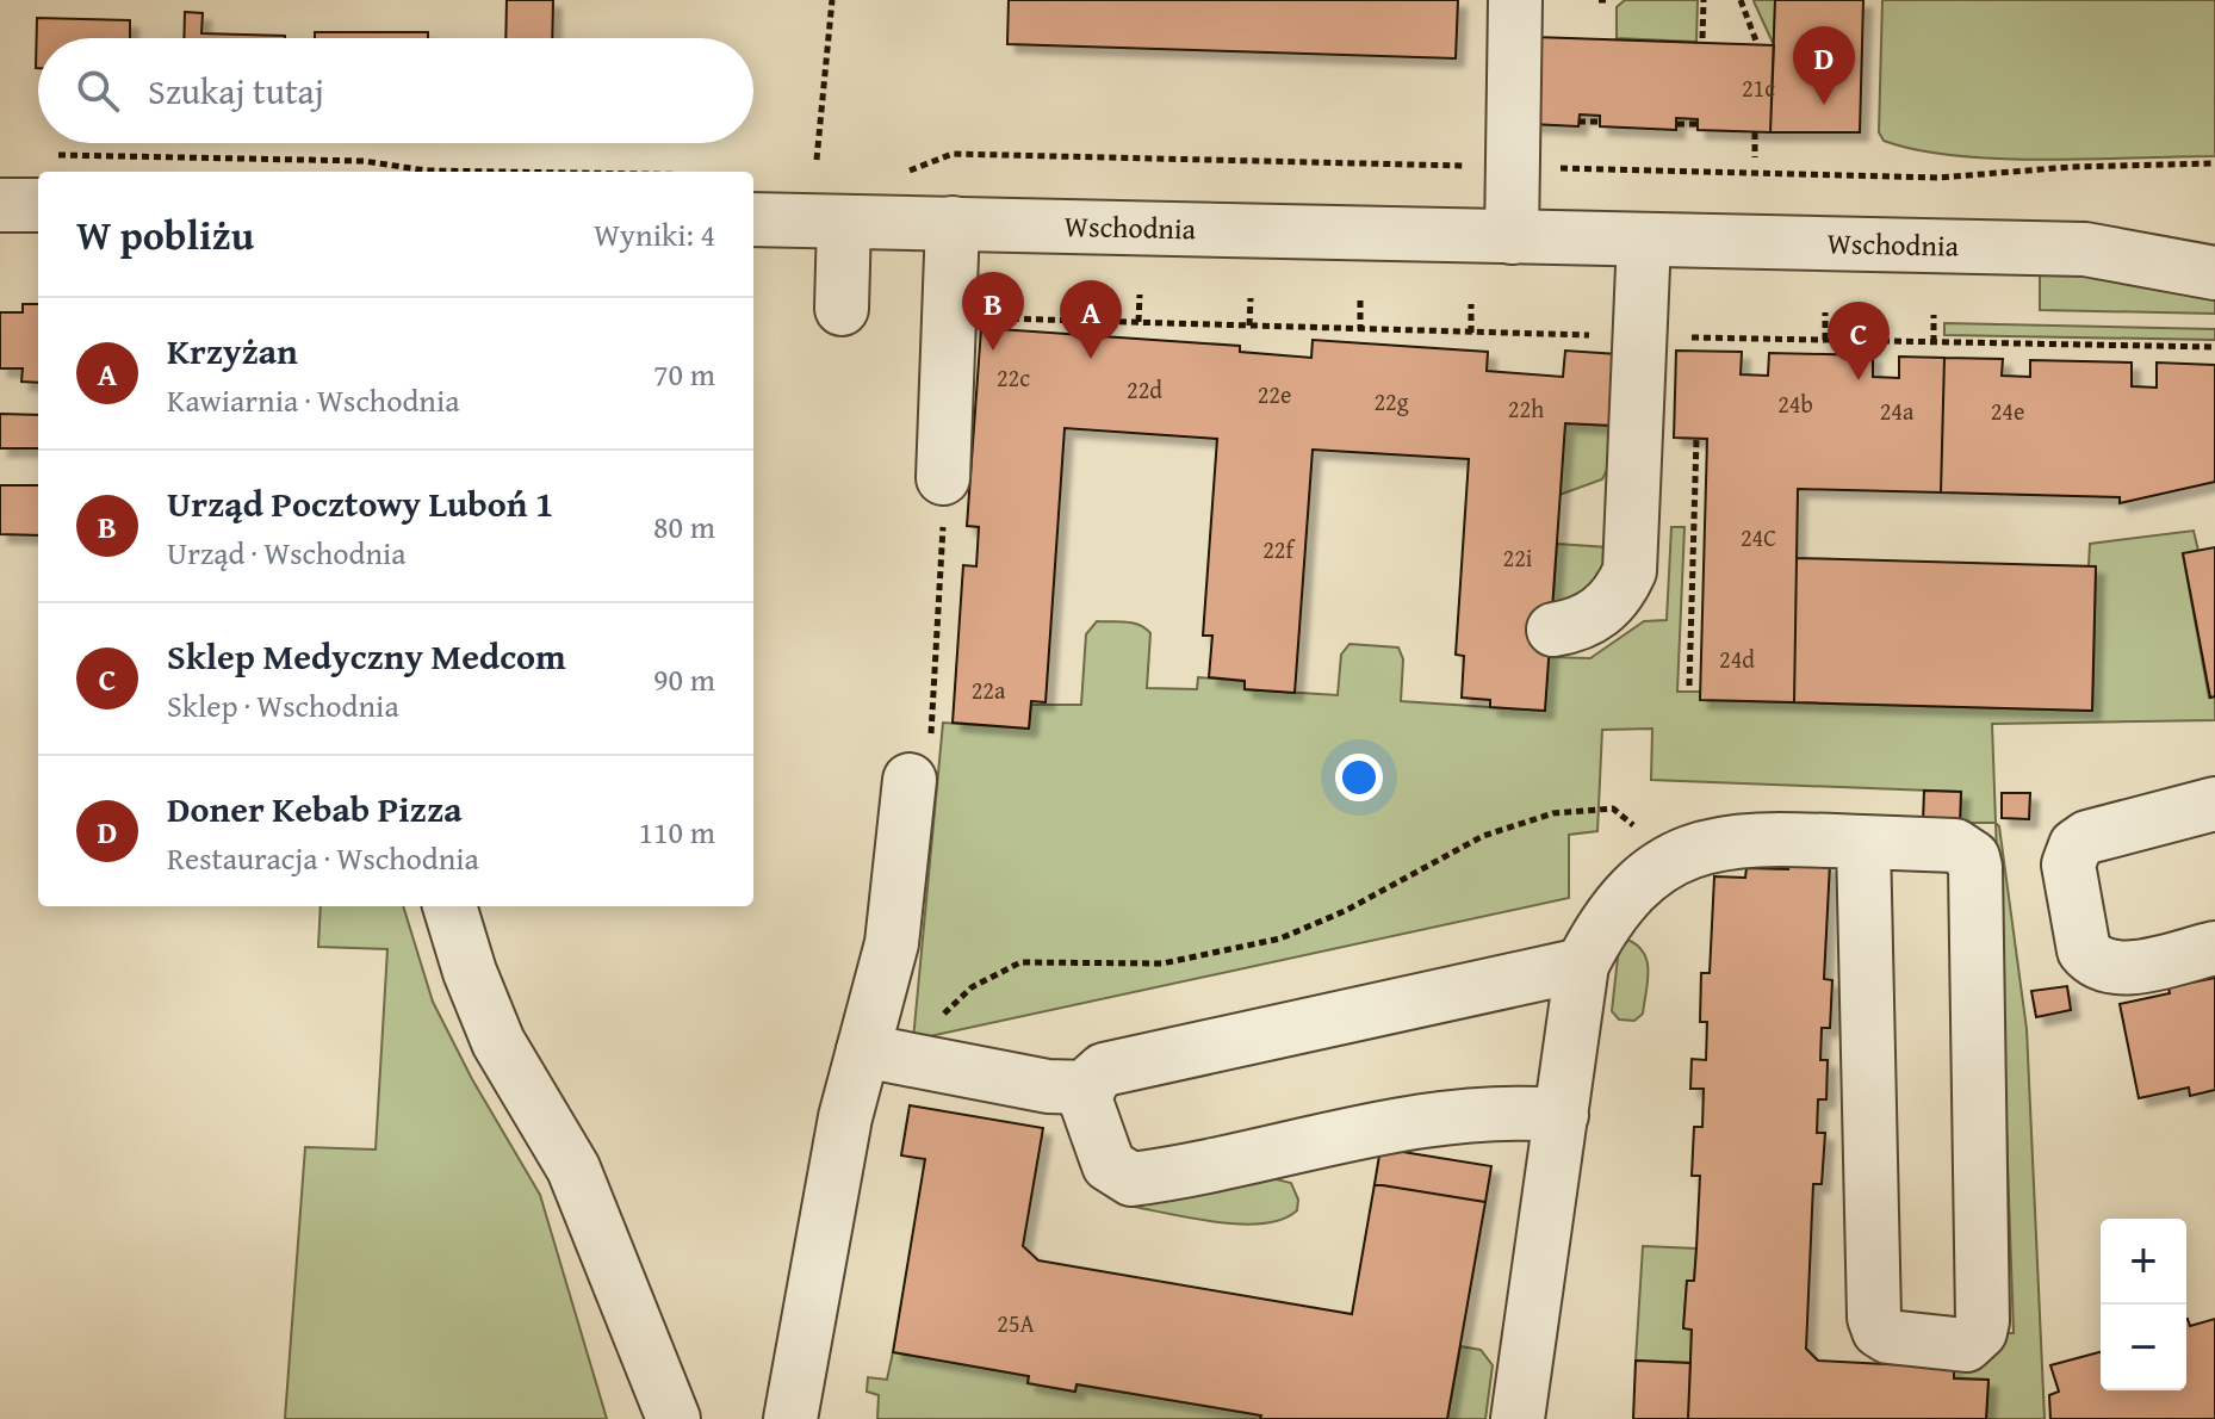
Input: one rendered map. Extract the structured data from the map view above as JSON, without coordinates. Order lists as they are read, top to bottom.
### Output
{
  "streets": {
    "street": ["Wschodnia"]
  },
  "house_numbers": [
    "21c",
    "22c",
    "22d",
    "22e",
    "22g",
    "24b",
    "22h",
    "24a",
    "24e",
    "24C",
    "22f",
    "22i",
    "24d",
    "22a",
    "25A"
  ],
  "page": {
    "pins": [
      "D",
      "B",
      "A",
      "C"
    ],
    "search": "Szukaj tutaj",
    "heading": ["W pobliżu", "Wyniki: 4"],
    "list": [
      {
        "mark": "A",
        "name": "Krzyżan",
        "note": "Kawiarnia · Wschodnia",
        "value": "70 m"
      },
      {
        "mark": "B",
        "name": "Urząd Pocztowy Luboń 1",
        "note": "Urząd · Wschodnia",
        "value": "80 m"
      },
      {
        "mark": "C",
        "name": "Sklep Medyczny Medcom",
        "note": "Sklep · Wschodnia",
        "value": "90 m"
      },
      {
        "mark": "D",
        "name": "Doner Kebab Pizza",
        "note": "Restauracja · Wschodnia",
        "value": "110 m"
      }
    ],
    "map_buttons": ["+", "−"]
  }
}
